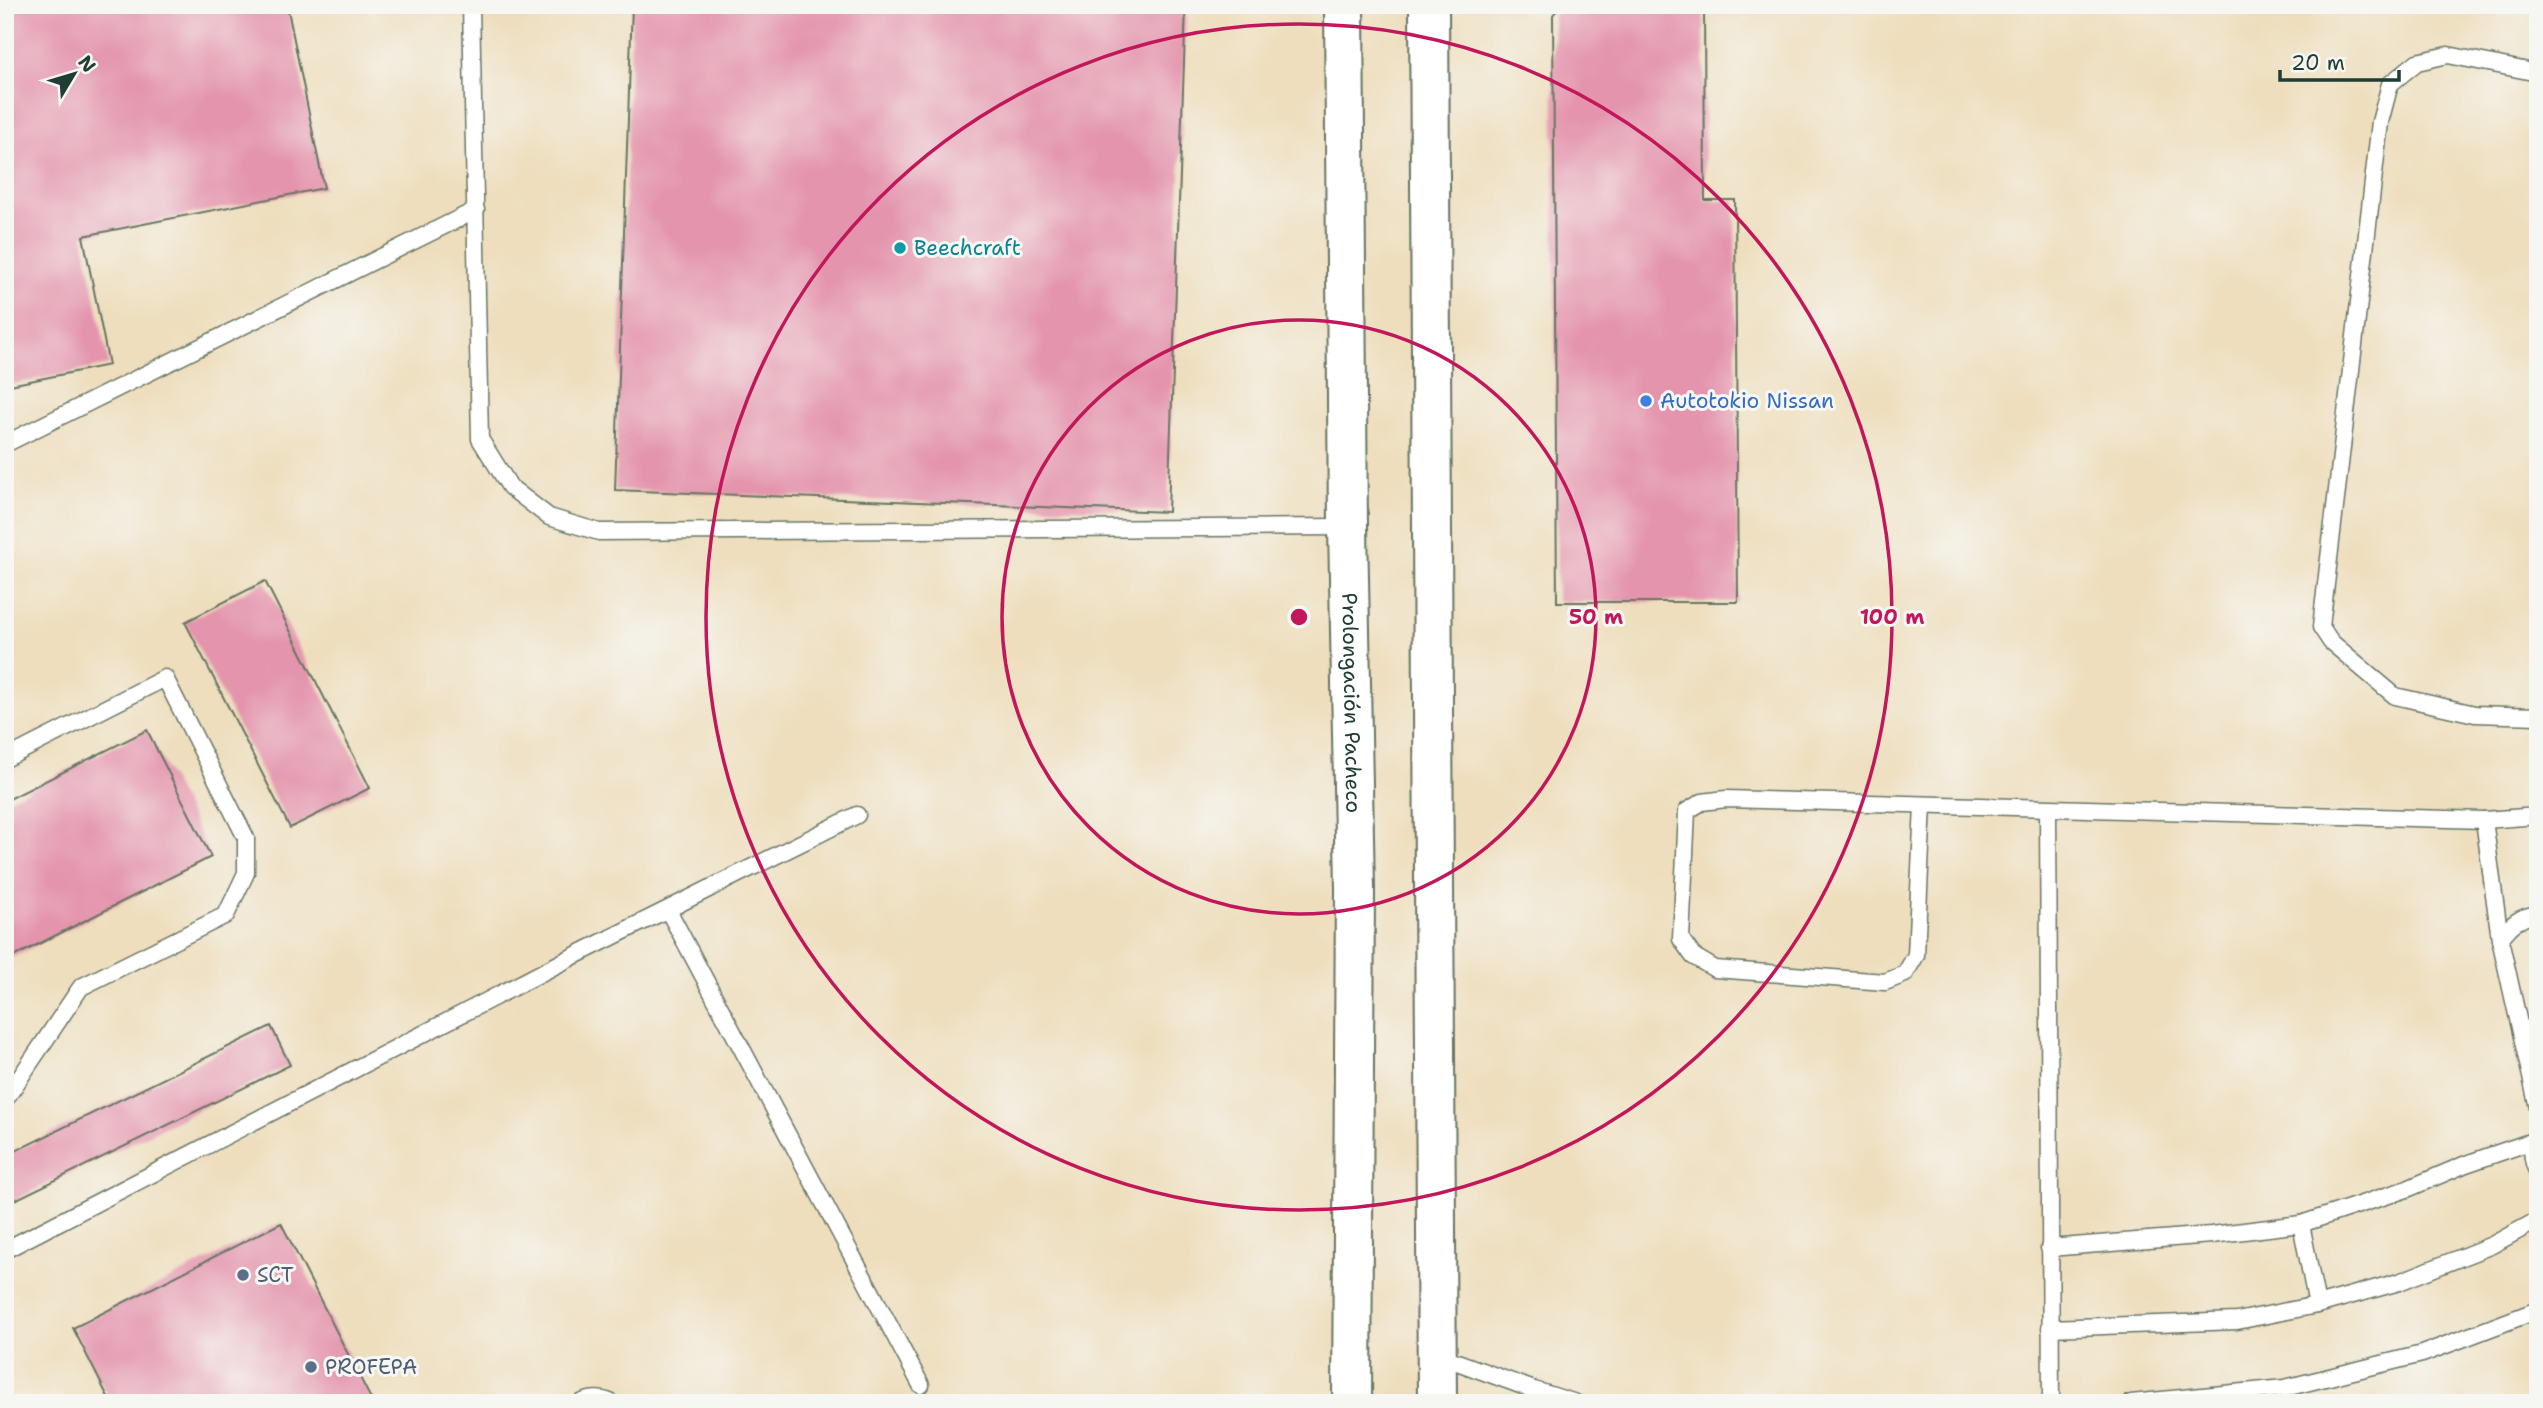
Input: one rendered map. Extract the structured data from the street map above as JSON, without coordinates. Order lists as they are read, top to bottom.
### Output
{
  "streets": {
    "main road": ["Prolongación Pacheco"]
  },
  "places": [
    "Beechcraft",
    "Autotokio Nissan",
    "SCT",
    "PROFEPA"
  ],
  "scale_bar": "20 m",
  "north": "top right",
  "rings": ["50 m", "100 m"]
}
